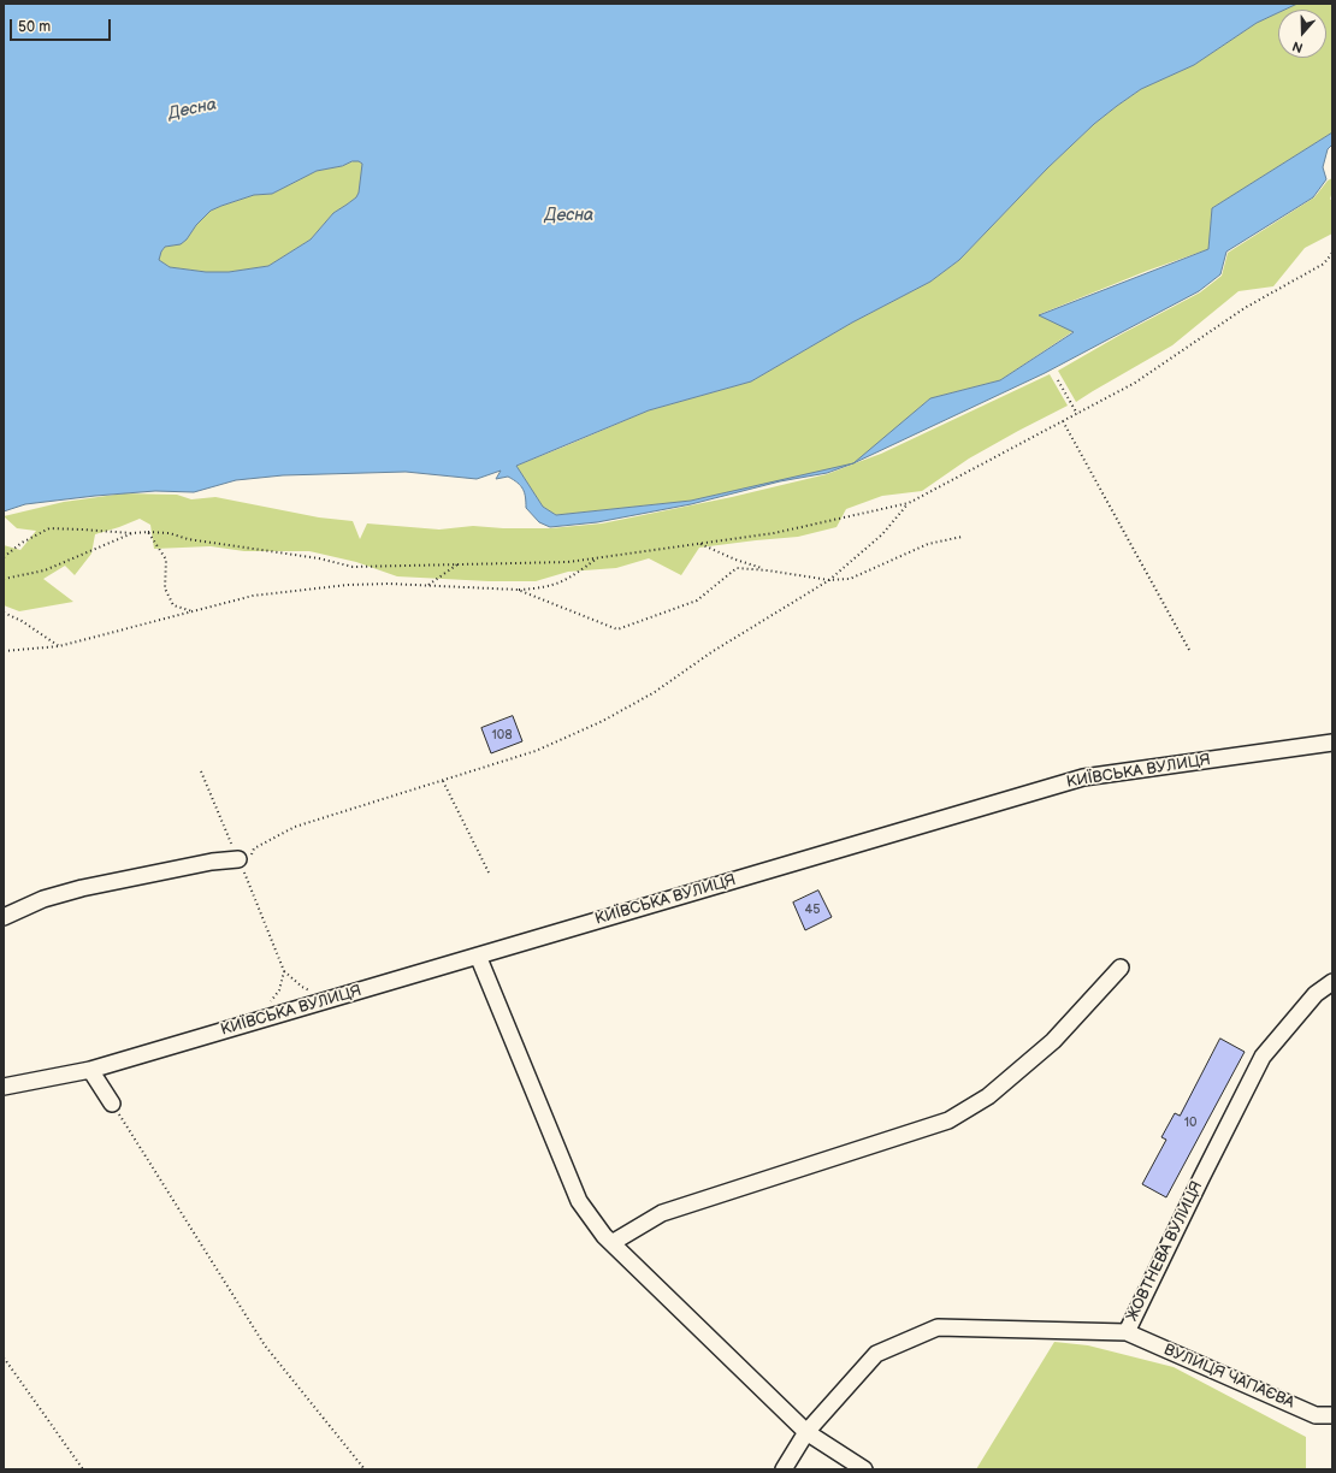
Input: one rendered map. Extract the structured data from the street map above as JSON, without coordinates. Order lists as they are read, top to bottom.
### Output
{
  "streets": {
    "street": ["КИЇВСЬКА ВУЛИЦЯ", "ЖОВТНЕВА ВУЛИЦЯ", "ВУЛИЦЯ ЧАПАЄВА"]
  },
  "crossings": [
    ["ЖОВТНЕВА ВУЛИЦЯ", "ВУЛИЦЯ ЧАПАЄВА"]
  ],
  "water": ["Десна"],
  "house_numbers": ["108", "45", "10"],
  "scale_bar": "50 m",
  "north": "bottom"
}
